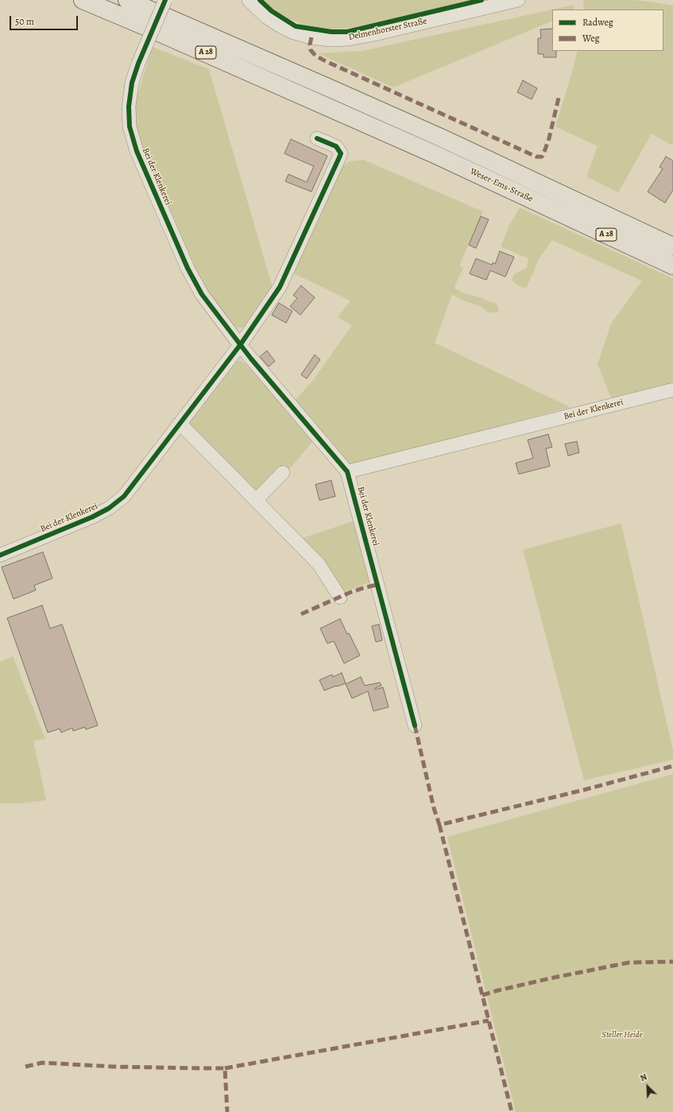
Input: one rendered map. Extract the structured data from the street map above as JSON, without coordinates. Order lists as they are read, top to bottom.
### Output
{
  "streets": {
    "highway": ["A 28", "Weser-Ems-Straße"],
    "street": ["Delmenhorster Straße", "Bei der Klenkerei"]
  },
  "parks": ["Steller Heide"],
  "legend": ["Radweg", "Weg"],
  "scale_bar": "50 m",
  "north": "top left"
}
